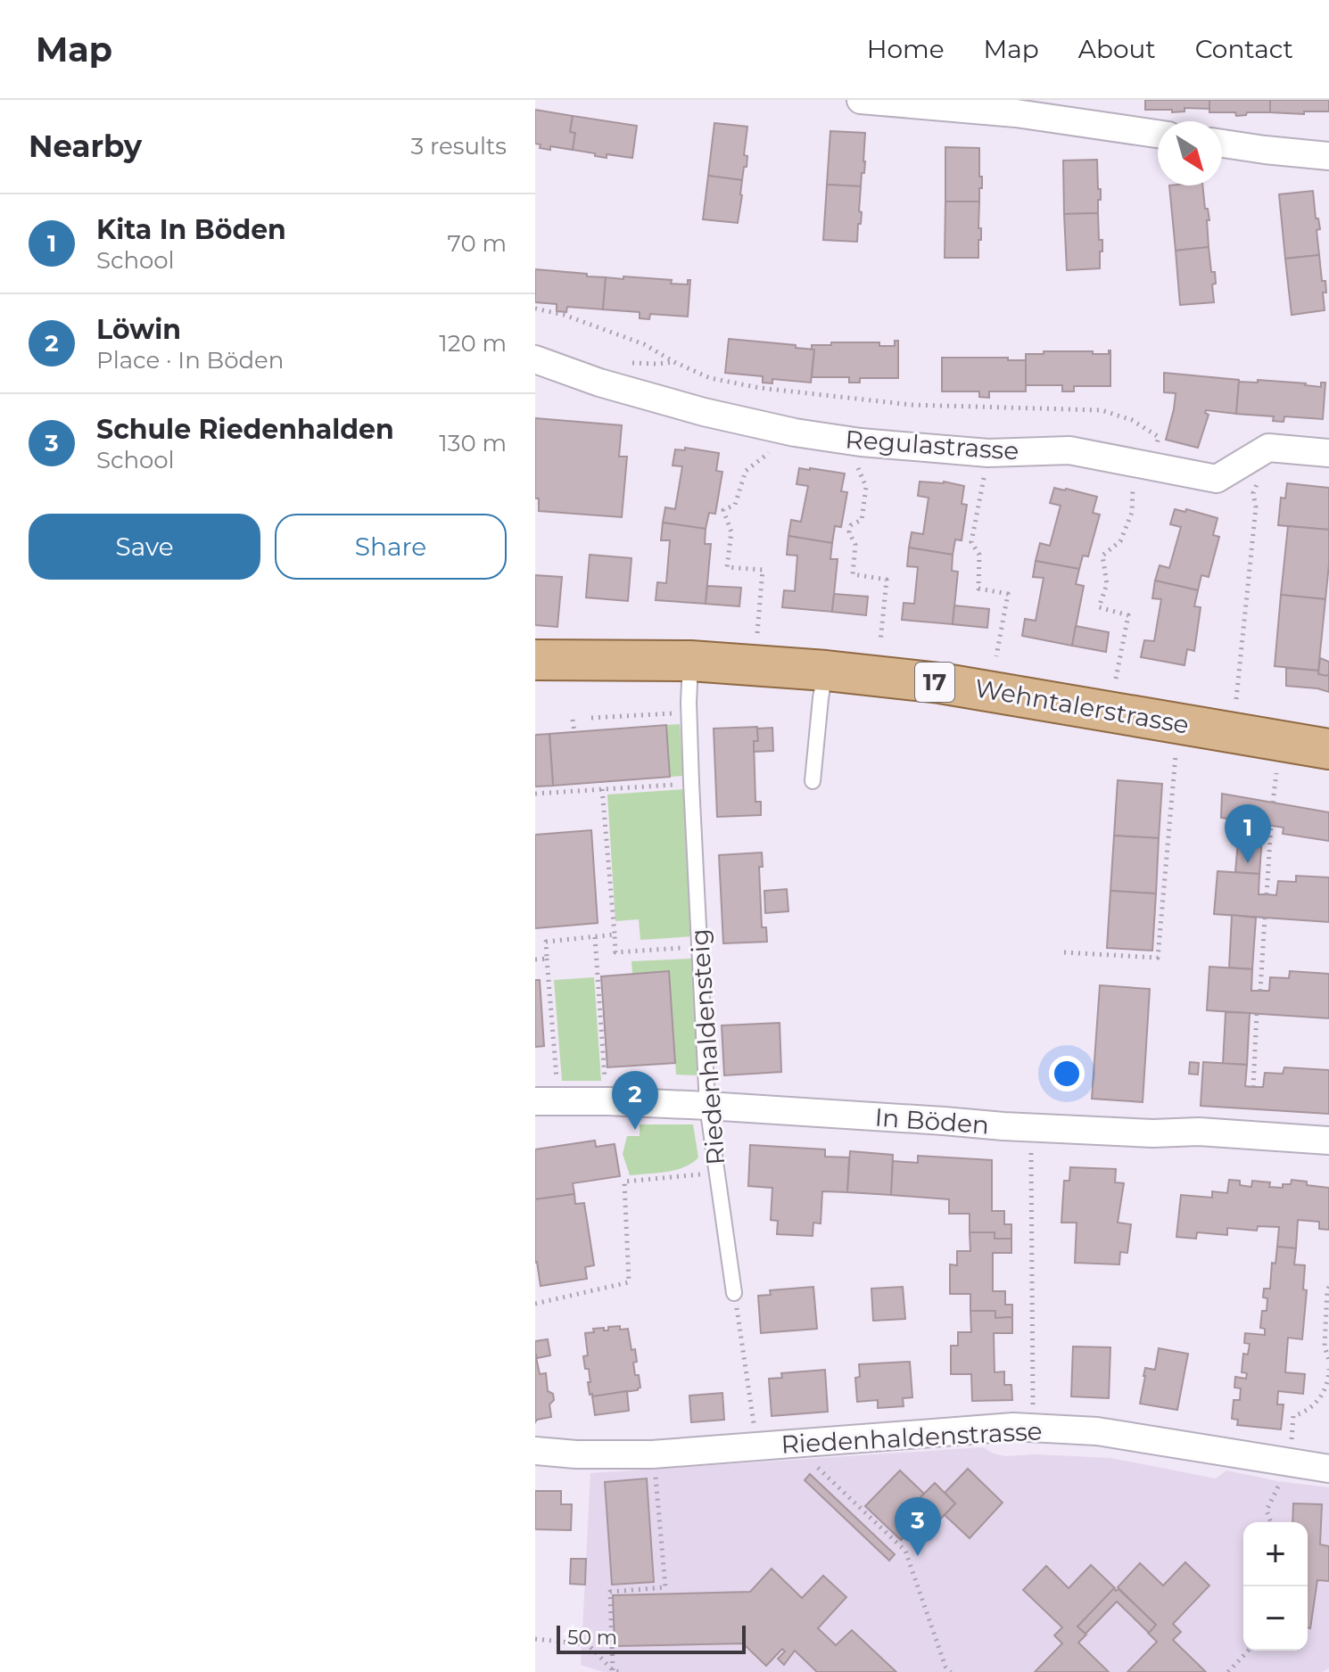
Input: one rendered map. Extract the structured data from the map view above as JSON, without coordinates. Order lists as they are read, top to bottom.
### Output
{
  "streets": {
    "main road": ["17", "Wehntalerstrasse"],
    "street": ["Regulastrasse", "In Böden", "Riedenhaldenstrasse"],
    "lane": ["Riedenhaldensteig"]
  },
  "crossings": [
    ["Wehntalerstrasse", "Riedenhaldensteig"],
    ["Riedenhaldensteig", "In Böden"]
  ],
  "scale_bar": "50 m",
  "north": "bottom right",
  "page": {
    "header": "Map",
    "nav": [
      "Home",
      "Map",
      "About",
      "Contact"
    ],
    "heading": ["Nearby", "3 results"],
    "list": [
      {
        "mark": "1",
        "name": "Kita In Böden",
        "note": "School",
        "value": "70 m"
      },
      {
        "mark": "2",
        "name": "Löwin",
        "note": "Place · In Böden",
        "value": "120 m"
      },
      {
        "mark": "3",
        "name": "Schule Riedenhalden",
        "note": "School",
        "value": "130 m"
      }
    ],
    "buttons": ["Save", "Share"],
    "pins": ["1", "2", "3"],
    "map_buttons": ["+", "−"],
    "scale": "50 m"
  }
}
